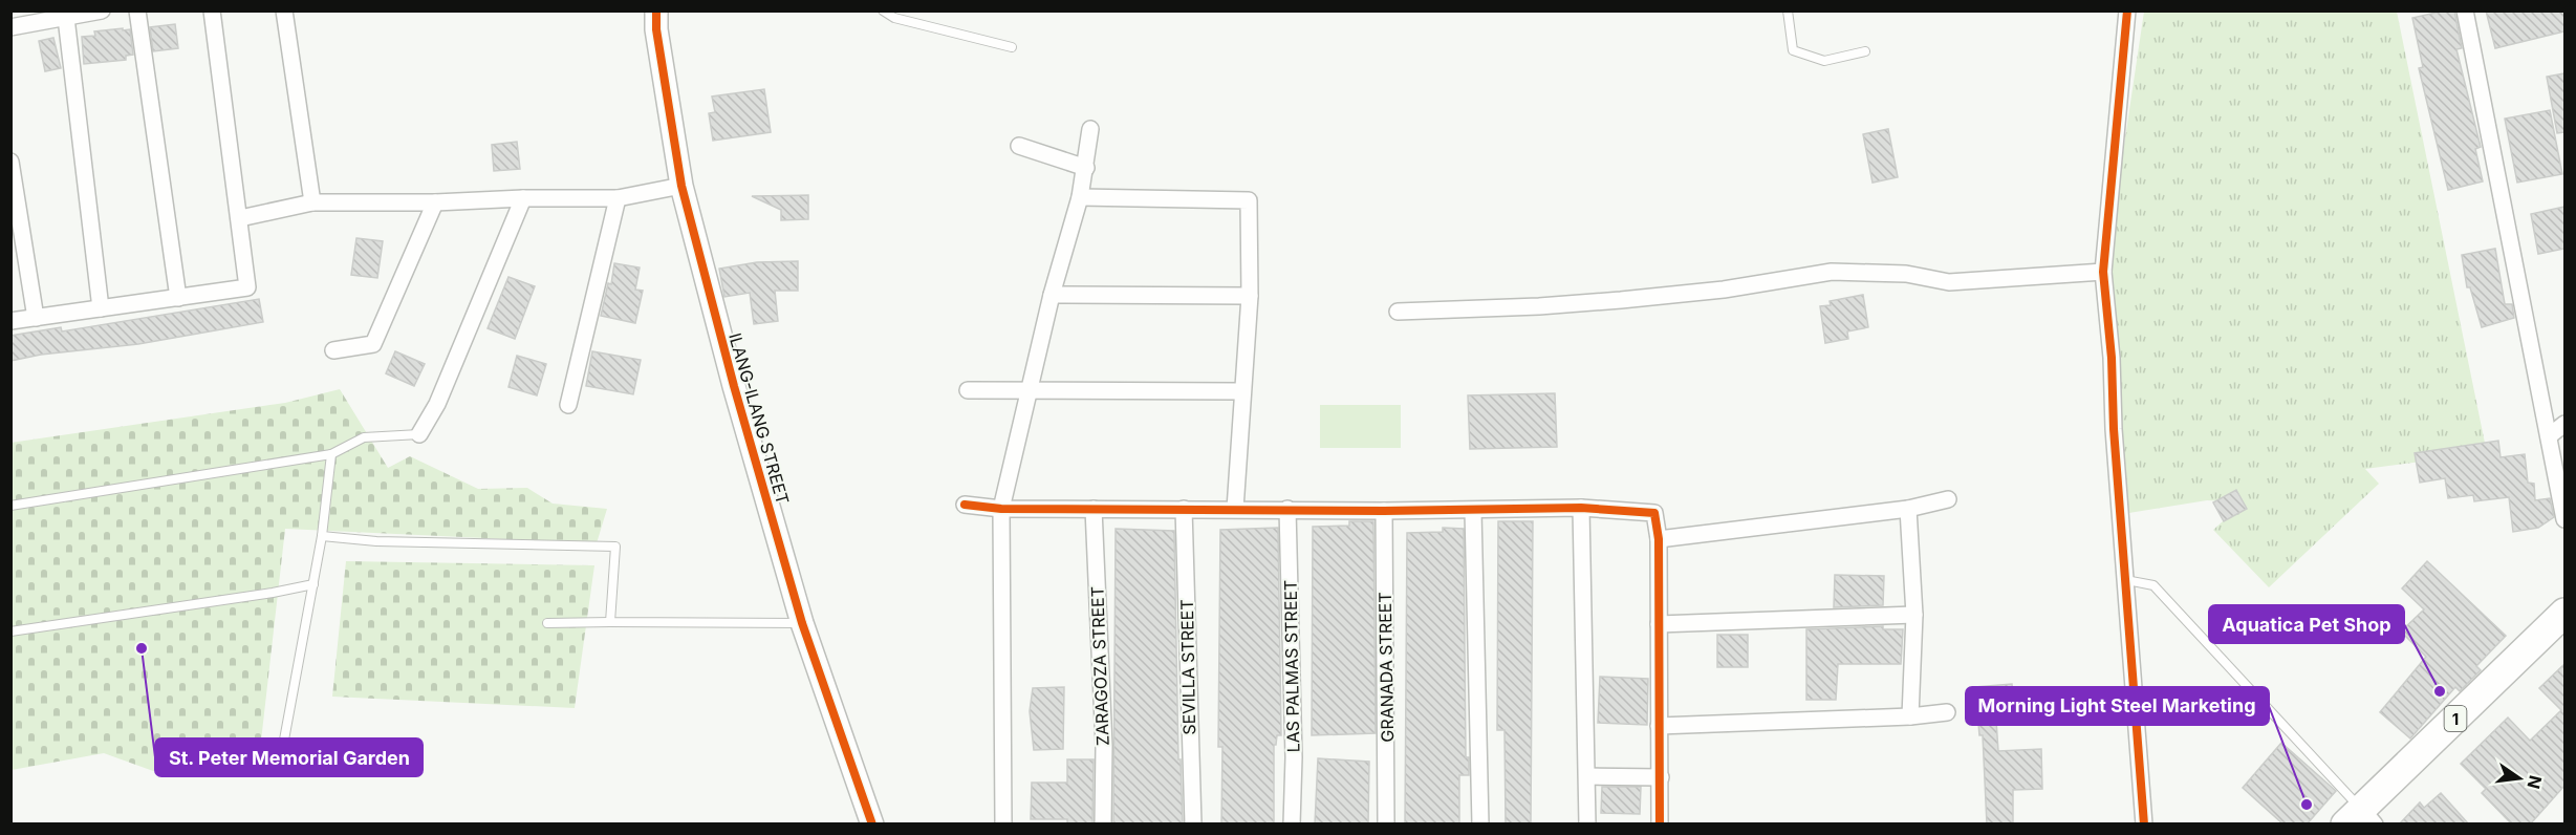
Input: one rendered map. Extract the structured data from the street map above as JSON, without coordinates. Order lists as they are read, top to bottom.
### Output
{
  "streets": {
    "highway": ["1"],
    "street": [
      "ILANG-ILANG STREET",
      "ZARAGOZA STREET",
      "LAS PALMAS STREET",
      "SEVILLA STREET",
      "GRANADA STREET"
    ]
  },
  "places": ["St. Peter Memorial Garden", "Aquatica Pet Shop", "Morning Light Steel Marketing"],
  "north": "right"
}
